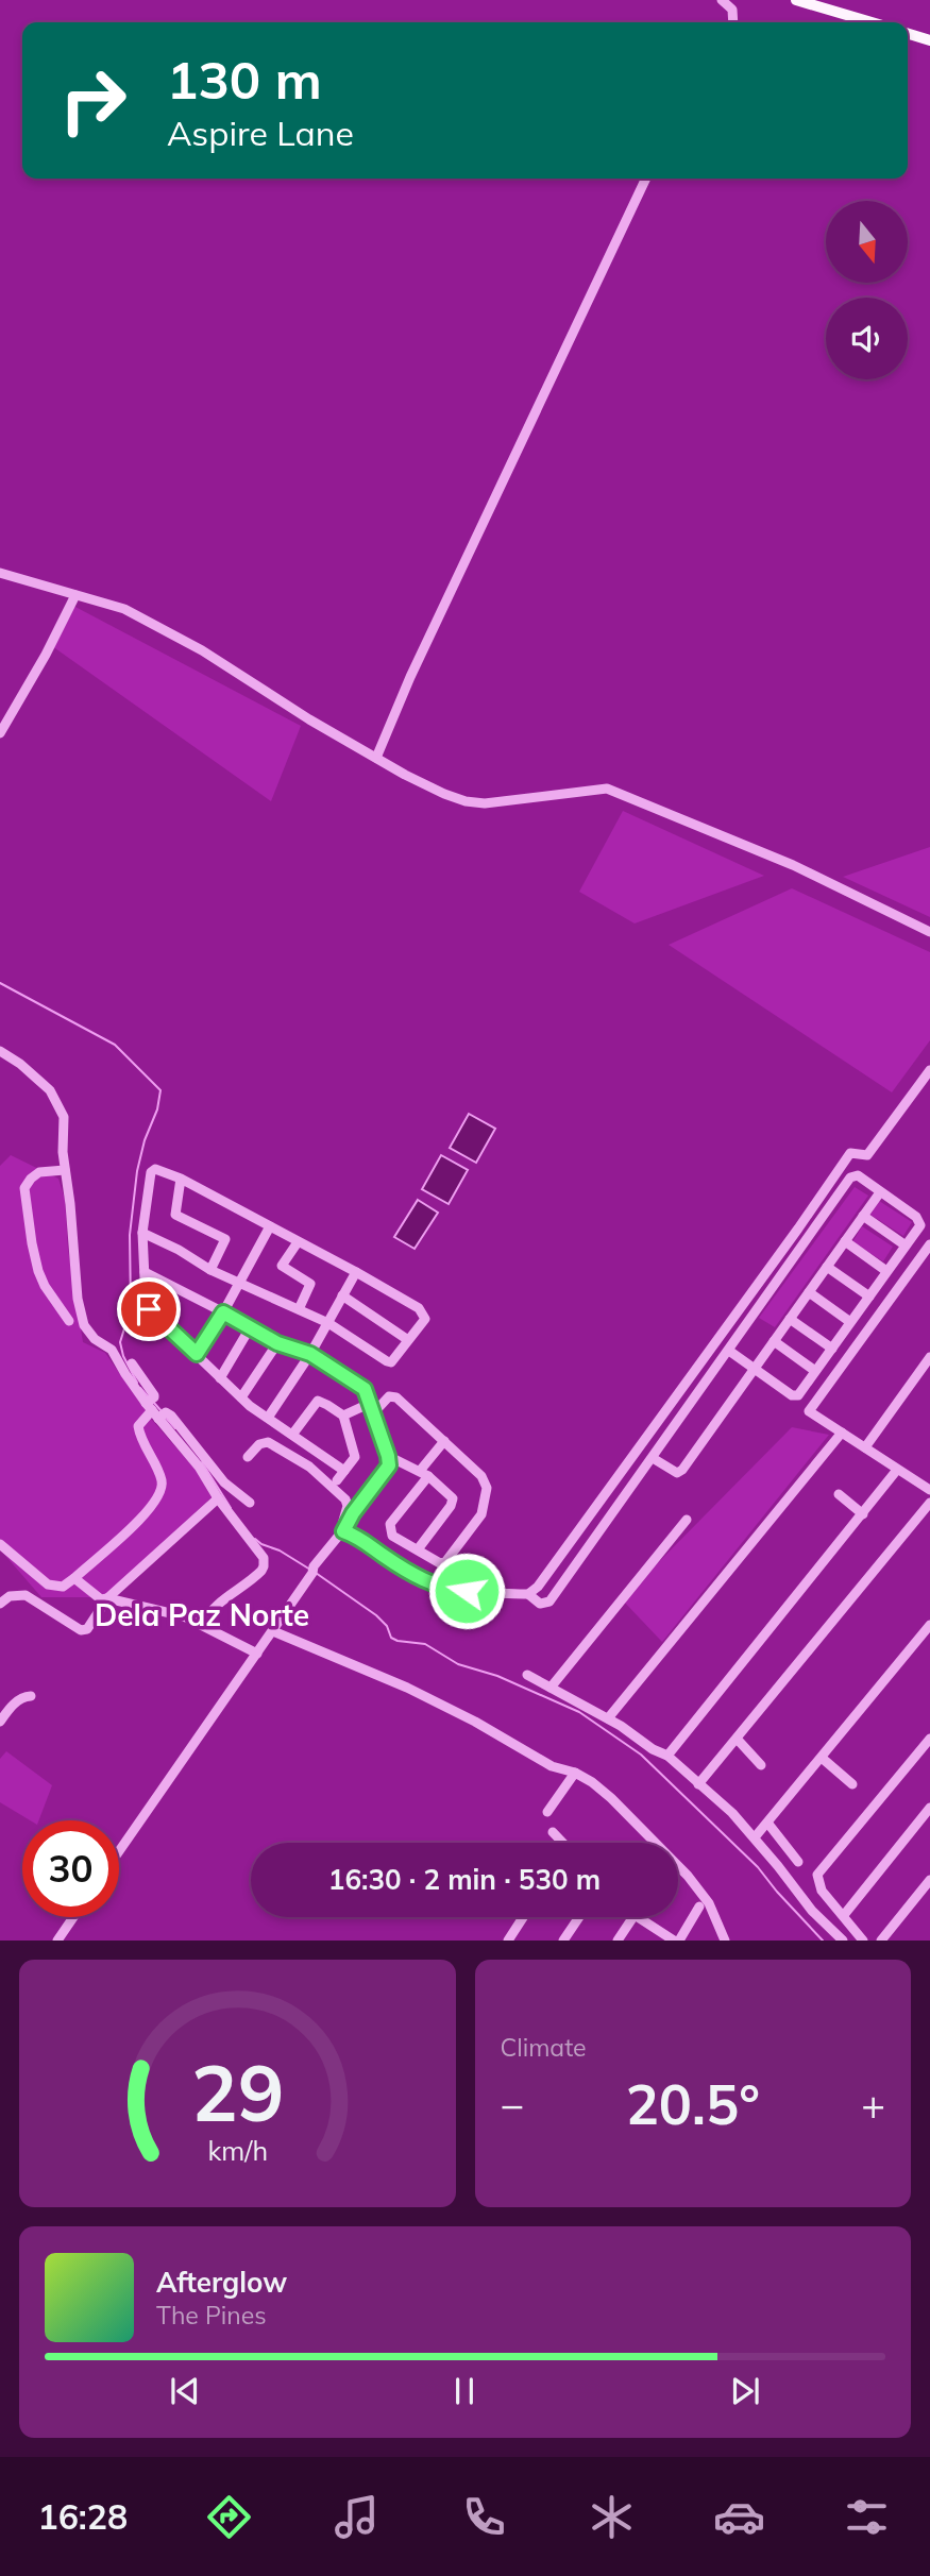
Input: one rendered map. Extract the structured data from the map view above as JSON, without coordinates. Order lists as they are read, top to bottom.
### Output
{
  "districts": ["Dela Paz Norte"],
  "north": "bottom",
  "page": {
    "turn": ["130 m", "Aspire Lane"],
    "limit": "30",
    "trip": "16:30 · 2 min · 530 m",
    "tile": "Climate",
    "heat": ["−", "20.5°", "+"],
    "song": ["Afterglow", "The Pines"],
    "tabs": "16:28",
    "gauge": ["29", "km/h"]
  }
}
